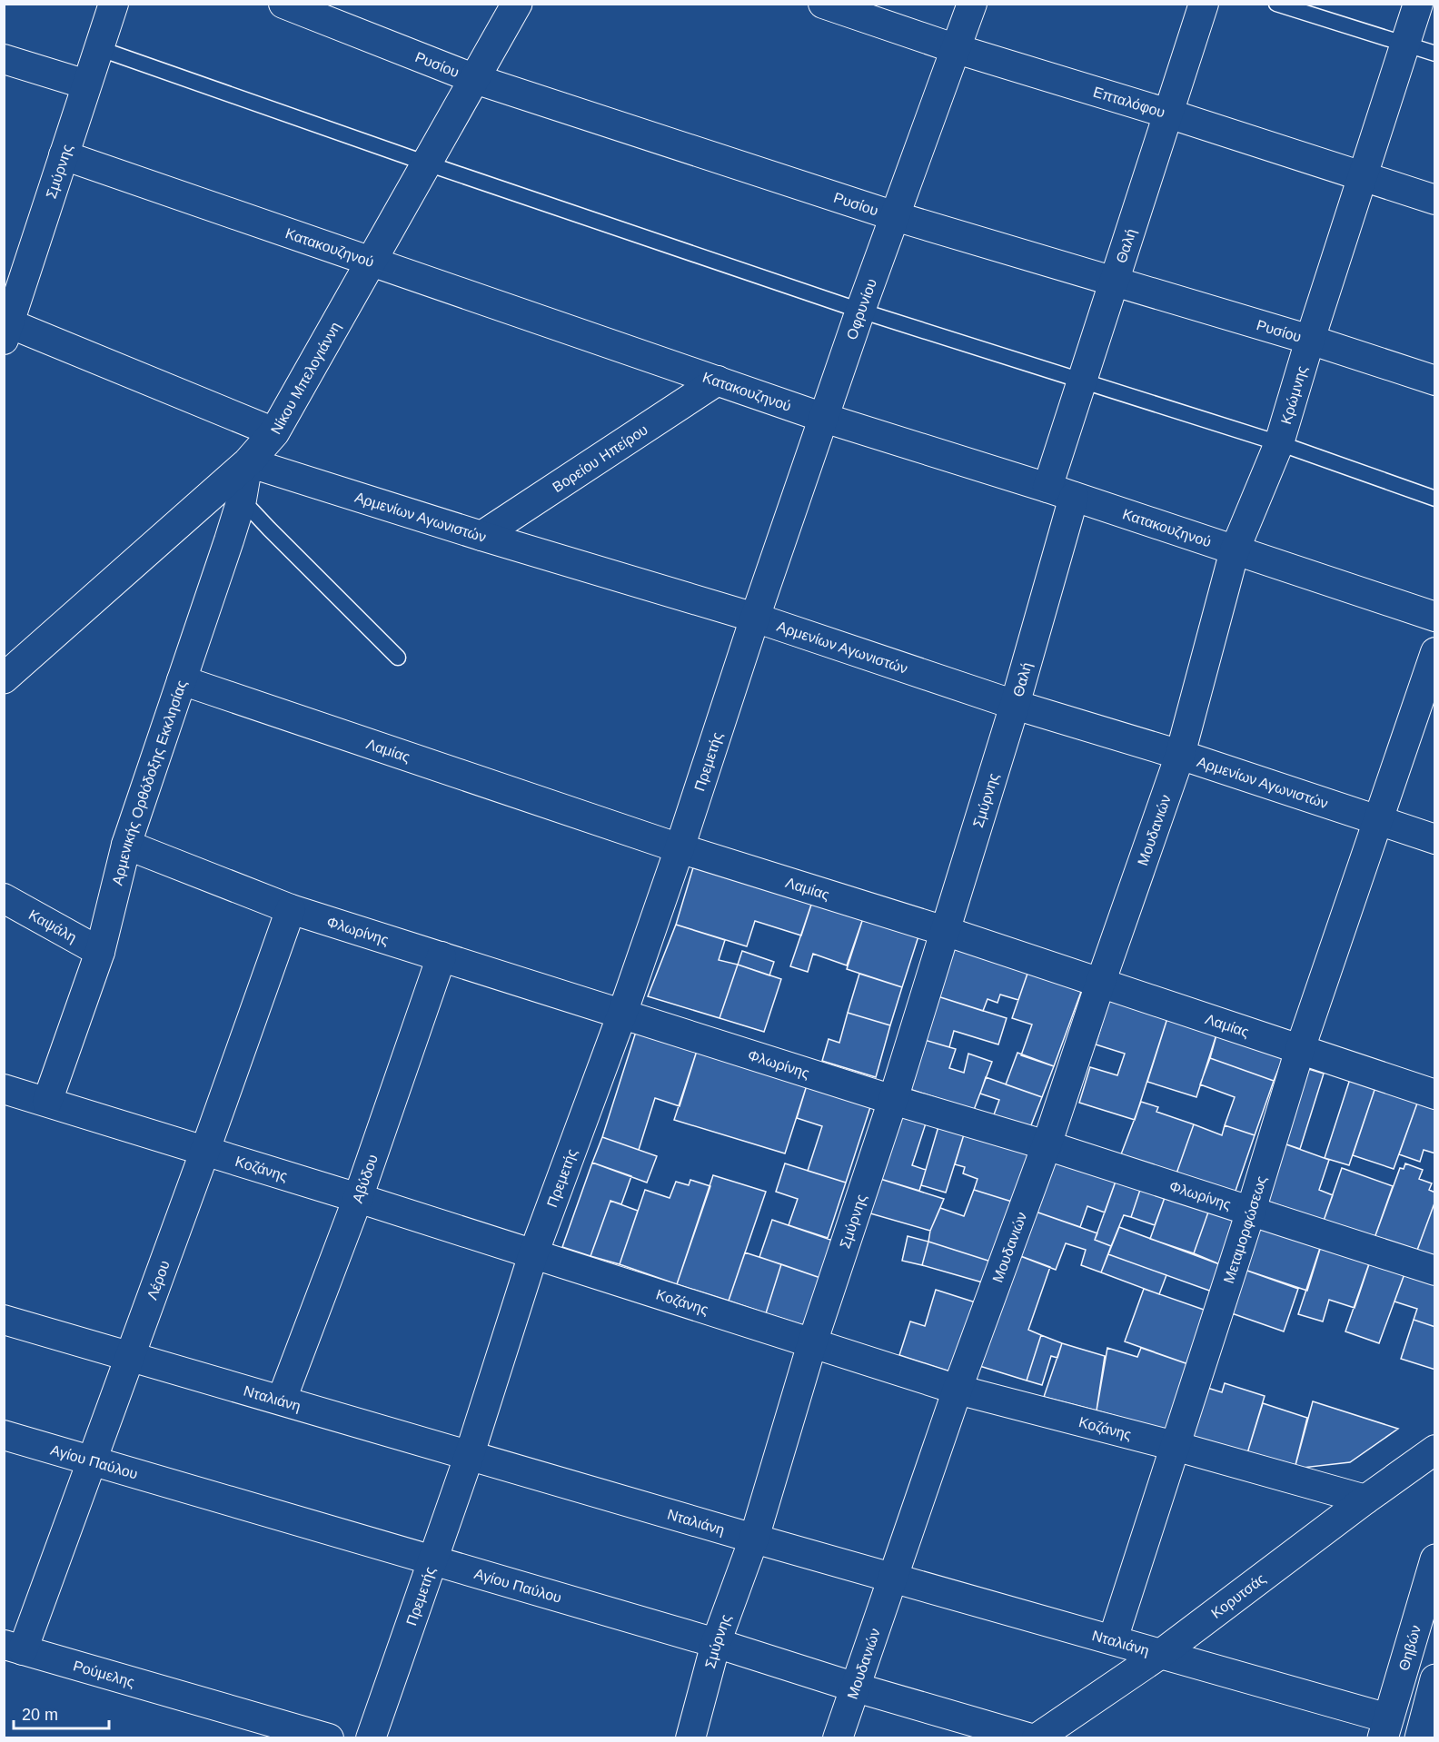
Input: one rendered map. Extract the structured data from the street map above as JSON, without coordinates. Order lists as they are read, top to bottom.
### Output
{
  "streets": {
    "main road": ["Νίκου Μπελογιάννη", "Θηβών"],
    "street": [
      "Ρυσίου",
      "Επταλόφου",
      "Σμύρνης",
      "Θαλή",
      "Κατακουζηνού",
      "Οφρυνίου",
      "Κρώμνης",
      "Βορείου Ηπείρου",
      "Αρμενίων Αγωνιστών",
      "Λαμίας",
      "Πρεμετής",
      "Αρμενικής Ορθόδοξης Εκκλησίας",
      "Μουδανιών",
      "Καψάλη",
      "Φλωρίνης",
      "Κοζάνης",
      "Αβύδου",
      "Μεταμορφώσεως",
      "Λέρου",
      "Νταλιάνη",
      "Αγίου Παύλου",
      "Κορυτσάς",
      "Ρούμελης"
    ]
  },
  "crossings": [
    ["Ρυσίου", "Θαλή"],
    ["Ρυσίου", "Οφρυνίου"],
    ["Ρυσίου", "Νίκου Μπελογιάννη"],
    ["Ρυσίου", "Κρώμνης"],
    ["Επταλόφου", "Θαλή"],
    ["Επταλόφου", "Οφρυνίου"],
    ["Επταλόφου", "Κρώμνης"],
    ["Σμύρνης", "Θαλή"],
    ["Σμύρνης", "Κατακουζηνού"],
    ["Σμύρνης", "Αρμενίων Αγωνιστών"],
    ["Σμύρνης", "Λαμίας"],
    ["Σμύρνης", "Φλωρίνης"],
    ["Σμύρνης", "Κοζάνης"],
    ["Σμύρνης", "Νταλιάνη"],
    ["Σμύρνης", "Αγίου Παύλου"],
    ["Θαλή", "Κατακουζηνού"],
    ["Θαλή", "Αρμενίων Αγωνιστών"],
    ["Κατακουζηνού", "Οφρυνίου"],
    ["Κατακουζηνού", "Νίκου Μπελογιάννη"],
    ["Κατακουζηνού", "Κρώμνης"],
    ["Κατακουζηνού", "Βορείου Ηπείρου"],
    ["Οφρυνίου", "Αρμενίων Αγωνιστών"],
    ["Οφρυνίου", "Πρεμετής"],
    ["Νίκου Μπελογιάννη", "Αρμενίων Αγωνιστών"],
    ["Νίκου Μπελογιάννη", "Αρμενικής Ορθόδοξης Εκκλησίας"],
    ["Κρώμνης", "Αρμενίων Αγωνιστών"],
    ["Κρώμνης", "Μουδανιών"],
    ["Βορείου Ηπείρου", "Αρμενίων Αγωνιστών"],
    ["Αρμενίων Αγωνιστών", "Πρεμετής"],
    ["Αρμενίων Αγωνιστών", "Αρμενικής Ορθόδοξης Εκκλησίας"],
    ["Αρμενίων Αγωνιστών", "Μουδανιών"],
    ["Αρμενίων Αγωνιστών", "Μεταμορφώσεως"],
    ["Λαμίας", "Πρεμετής"],
    ["Λαμίας", "Αρμενικής Ορθόδοξης Εκκλησίας"],
    ["Λαμίας", "Μουδανιών"],
    ["Λαμίας", "Μεταμορφώσεως"],
    ["Πρεμετής", "Φλωρίνης"],
    ["Πρεμετής", "Κοζάνης"],
    ["Πρεμετής", "Νταλιάνη"],
    ["Πρεμετής", "Αγίου Παύλου"],
    ["Αρμενικής Ορθόδοξης Εκκλησίας", "Καψάλη"],
    ["Αρμενικής Ορθόδοξης Εκκλησίας", "Φλωρίνης"],
    ["Αρμενικής Ορθόδοξης Εκκλησίας", "Κοζάνης"],
    ["Μουδανιών", "Φλωρίνης"],
    ["Μουδανιών", "Κοζάνης"],
    ["Μουδανιών", "Νταλιάνη"],
    ["Μουδανιών", "Αγίου Παύλου"],
    ["Φλωρίνης", "Αβύδου"],
    ["Φλωρίνης", "Μεταμορφώσεως"],
    ["Φλωρίνης", "Λέρου"],
    ["Κοζάνης", "Αβύδου"],
    ["Κοζάνης", "Μεταμορφώσεως"],
    ["Κοζάνης", "Λέρου"],
    ["Κοζάνης", "Κορυτσάς"],
    ["Αβύδου", "Νταλιάνη"],
    ["Μεταμορφώσεως", "Νταλιάνη"],
    ["Λέρου", "Νταλιάνη"],
    ["Λέρου", "Αγίου Παύλου"],
    ["Λέρου", "Ρούμελης"],
    ["Νταλιάνη", "Κορυτσάς"],
    ["Νταλιάνη", "Θηβών"]
  ],
  "scale_bar": "20 m"
}
